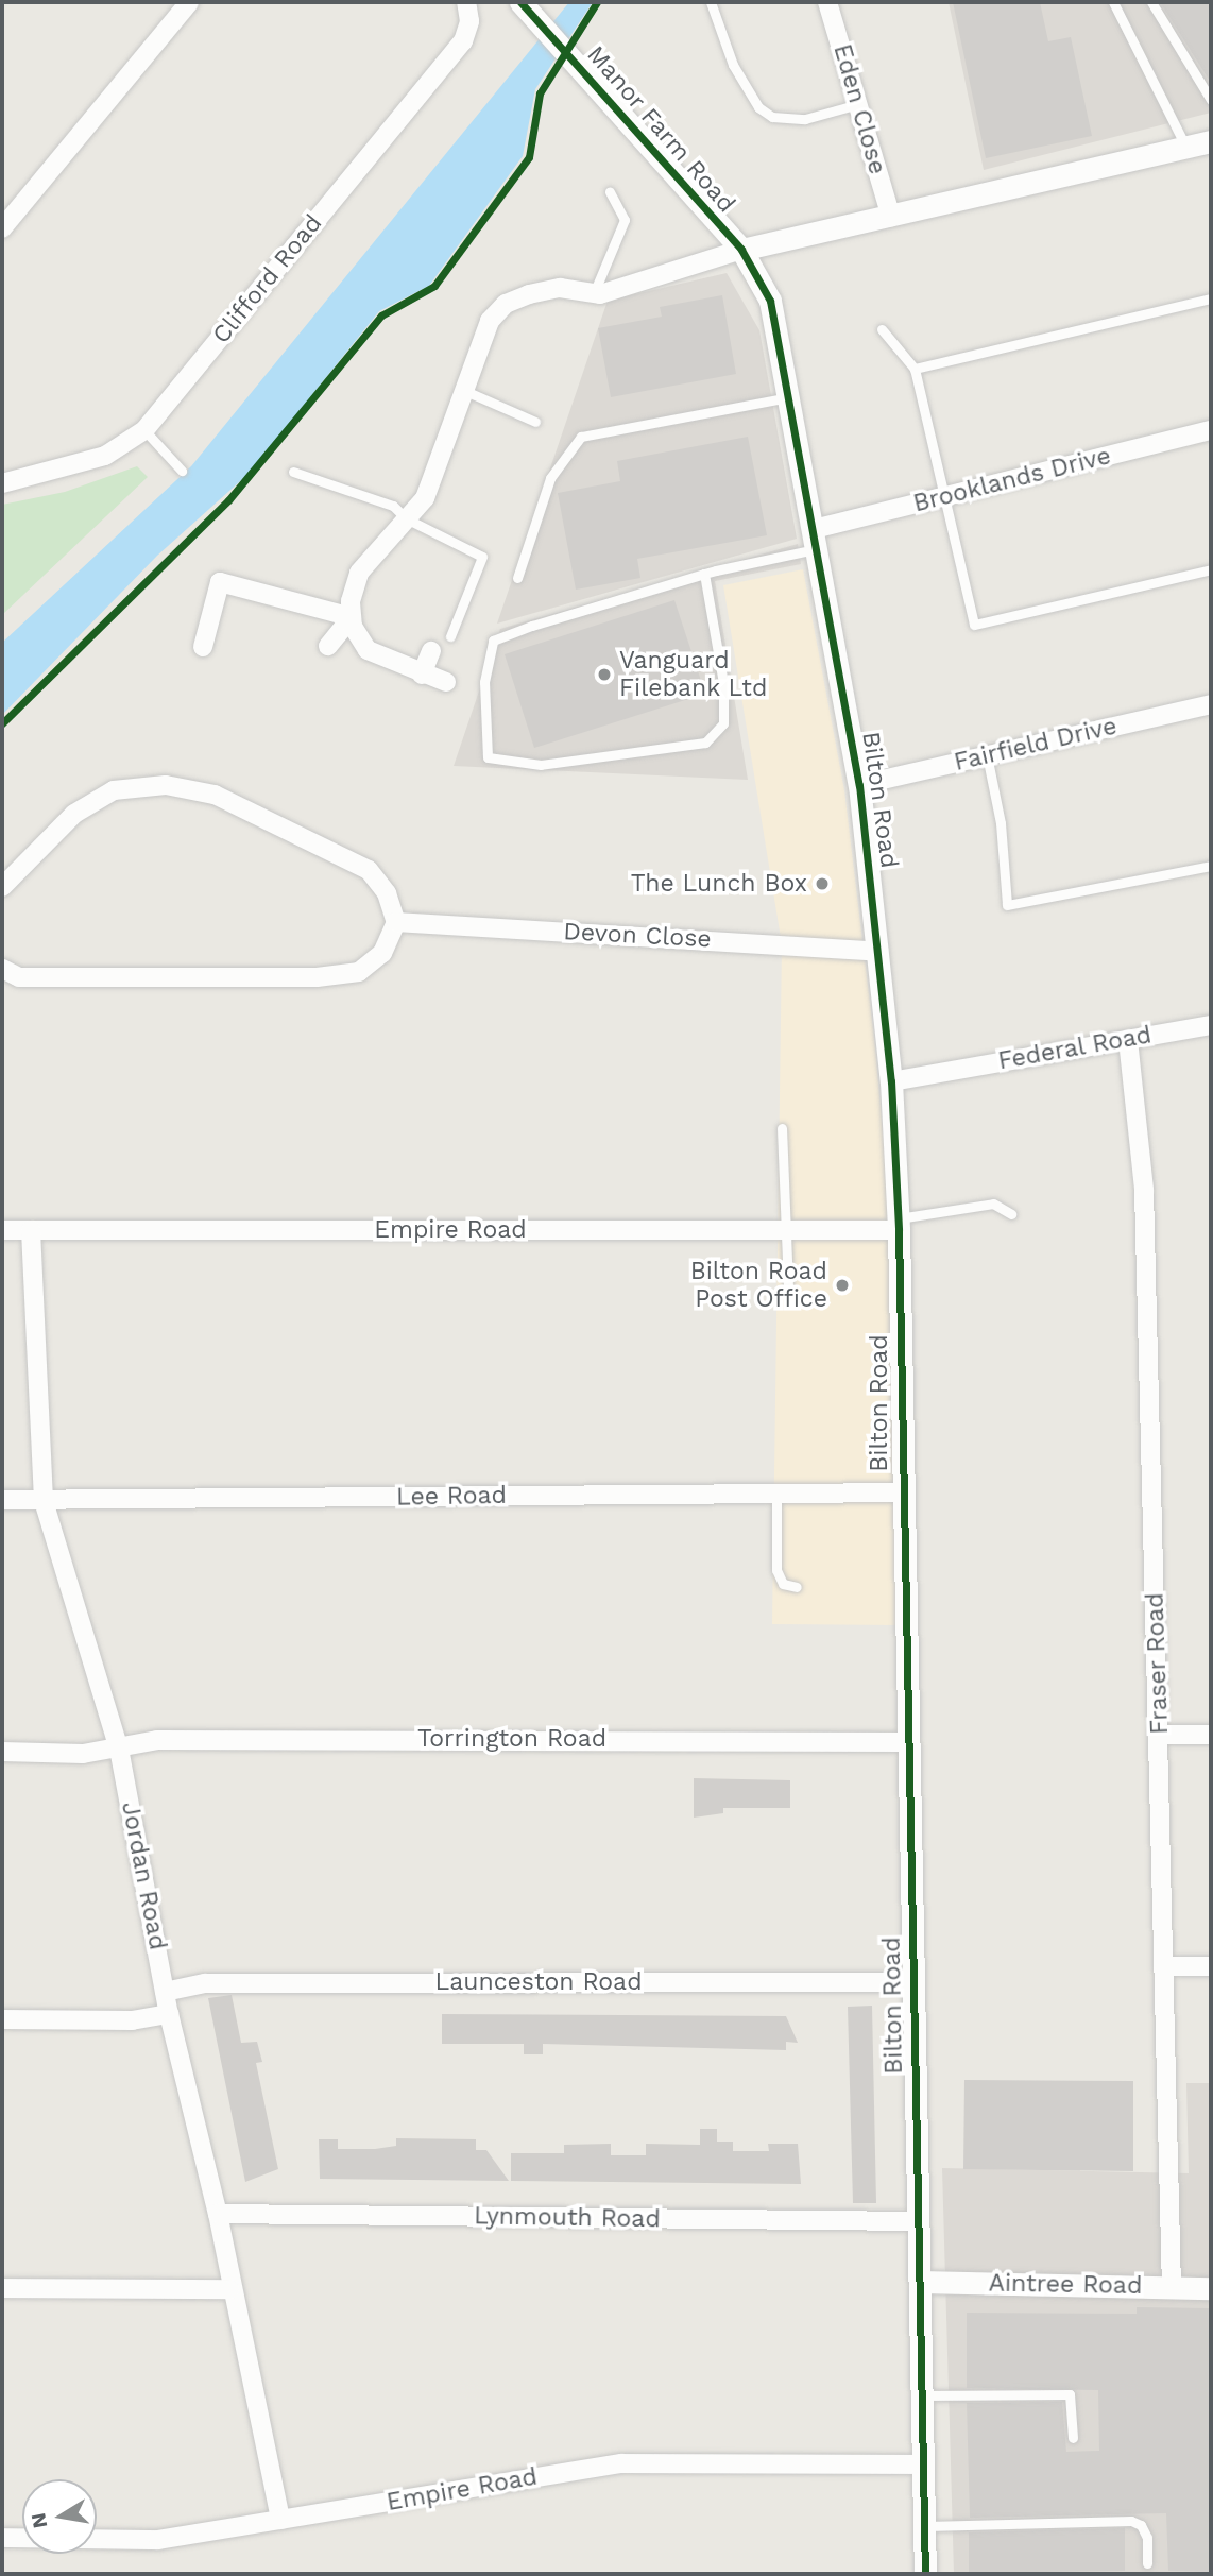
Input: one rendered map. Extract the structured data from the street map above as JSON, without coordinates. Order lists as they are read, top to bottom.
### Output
{
  "streets": {
    "street": [
      "Eden Close",
      "Manor Farm Road",
      "Clifford Road",
      "Brooklands Drive",
      "Fairfield Drive",
      "Bilton Road",
      "Devon Close",
      "Federal Road",
      "Empire Road",
      "Lee Road",
      "Fraser Road",
      "Torrington Road",
      "Jordan Road",
      "Launceston Road",
      "Lynmouth Road",
      "Aintree Road"
    ]
  },
  "crossings": [
    ["Manor Farm Road", "Bilton Road"],
    ["Brooklands Drive", "Bilton Road"],
    ["Fairfield Drive", "Bilton Road"],
    ["Bilton Road", "Devon Close"],
    ["Bilton Road", "Federal Road"],
    ["Bilton Road", "Empire Road"],
    ["Bilton Road", "Lee Road"],
    ["Bilton Road", "Torrington Road"],
    ["Bilton Road", "Launceston Road"],
    ["Bilton Road", "Lynmouth Road"],
    ["Bilton Road", "Aintree Road"],
    ["Federal Road", "Fraser Road"],
    ["Empire Road", "Jordan Road"],
    ["Lee Road", "Jordan Road"],
    ["Fraser Road", "Aintree Road"],
    ["Torrington Road", "Jordan Road"],
    ["Jordan Road", "Launceston Road"],
    ["Jordan Road", "Lynmouth Road"]
  ],
  "places": ["Vanguard Filebank Ltd", "The Lunch Box", "Bilton Road Post Office"],
  "north": "left"
}
